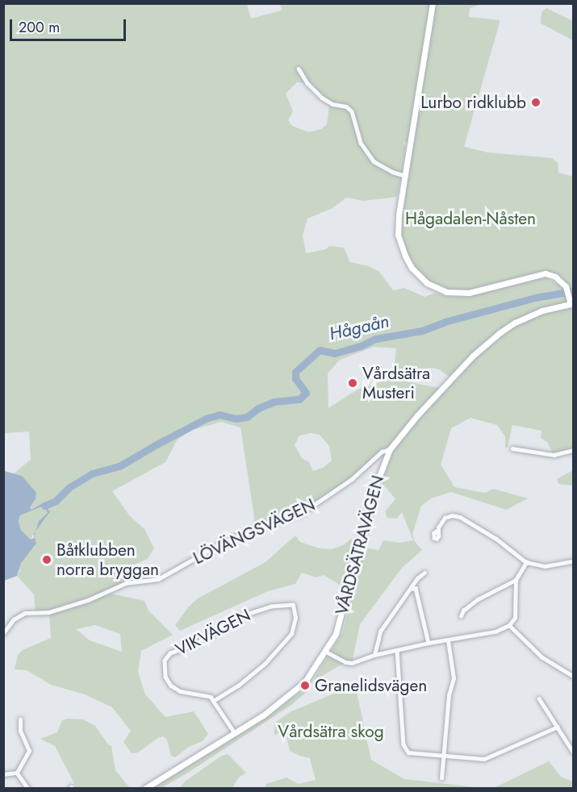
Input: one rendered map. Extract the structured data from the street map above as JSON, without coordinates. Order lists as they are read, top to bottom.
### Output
{
  "streets": {
    "street": ["LÖVÄNGSVÄGEN", "VÅRDSÄTRAVÄGEN", "VIKVÄGEN"]
  },
  "crossings": [
    ["LÖVÄNGSVÄGEN", "VÅRDSÄTRAVÄGEN"]
  ],
  "water": ["Hågaån"],
  "parks": ["Hågadalen-Nåsten", "Vårdsätra skog"],
  "places": [
    "Lurbo ridklubb",
    "Vårdsätra Musteri",
    "Båtklubben norra bryggan",
    "Granelidsvägen"
  ],
  "scale_bar": "200 m"
}
